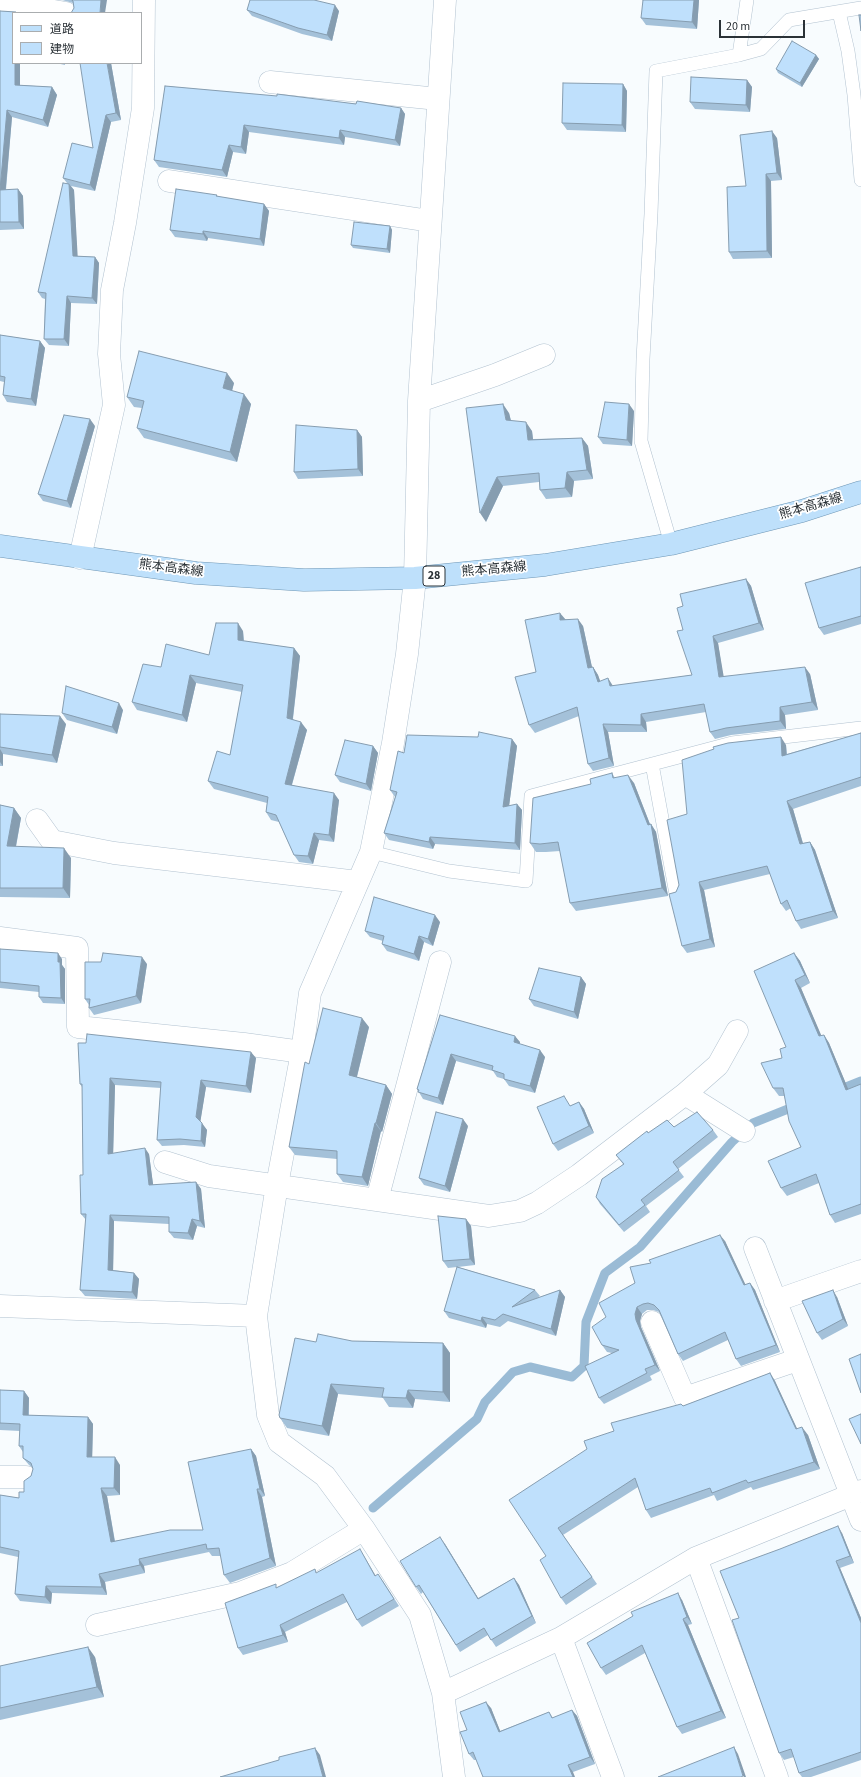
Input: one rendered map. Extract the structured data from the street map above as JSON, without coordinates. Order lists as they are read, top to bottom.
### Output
{
  "streets": {
    "main road": ["熊本高森線", "28"]
  },
  "legend": ["道路", "建物"],
  "scale_bar": "20 m"
}
